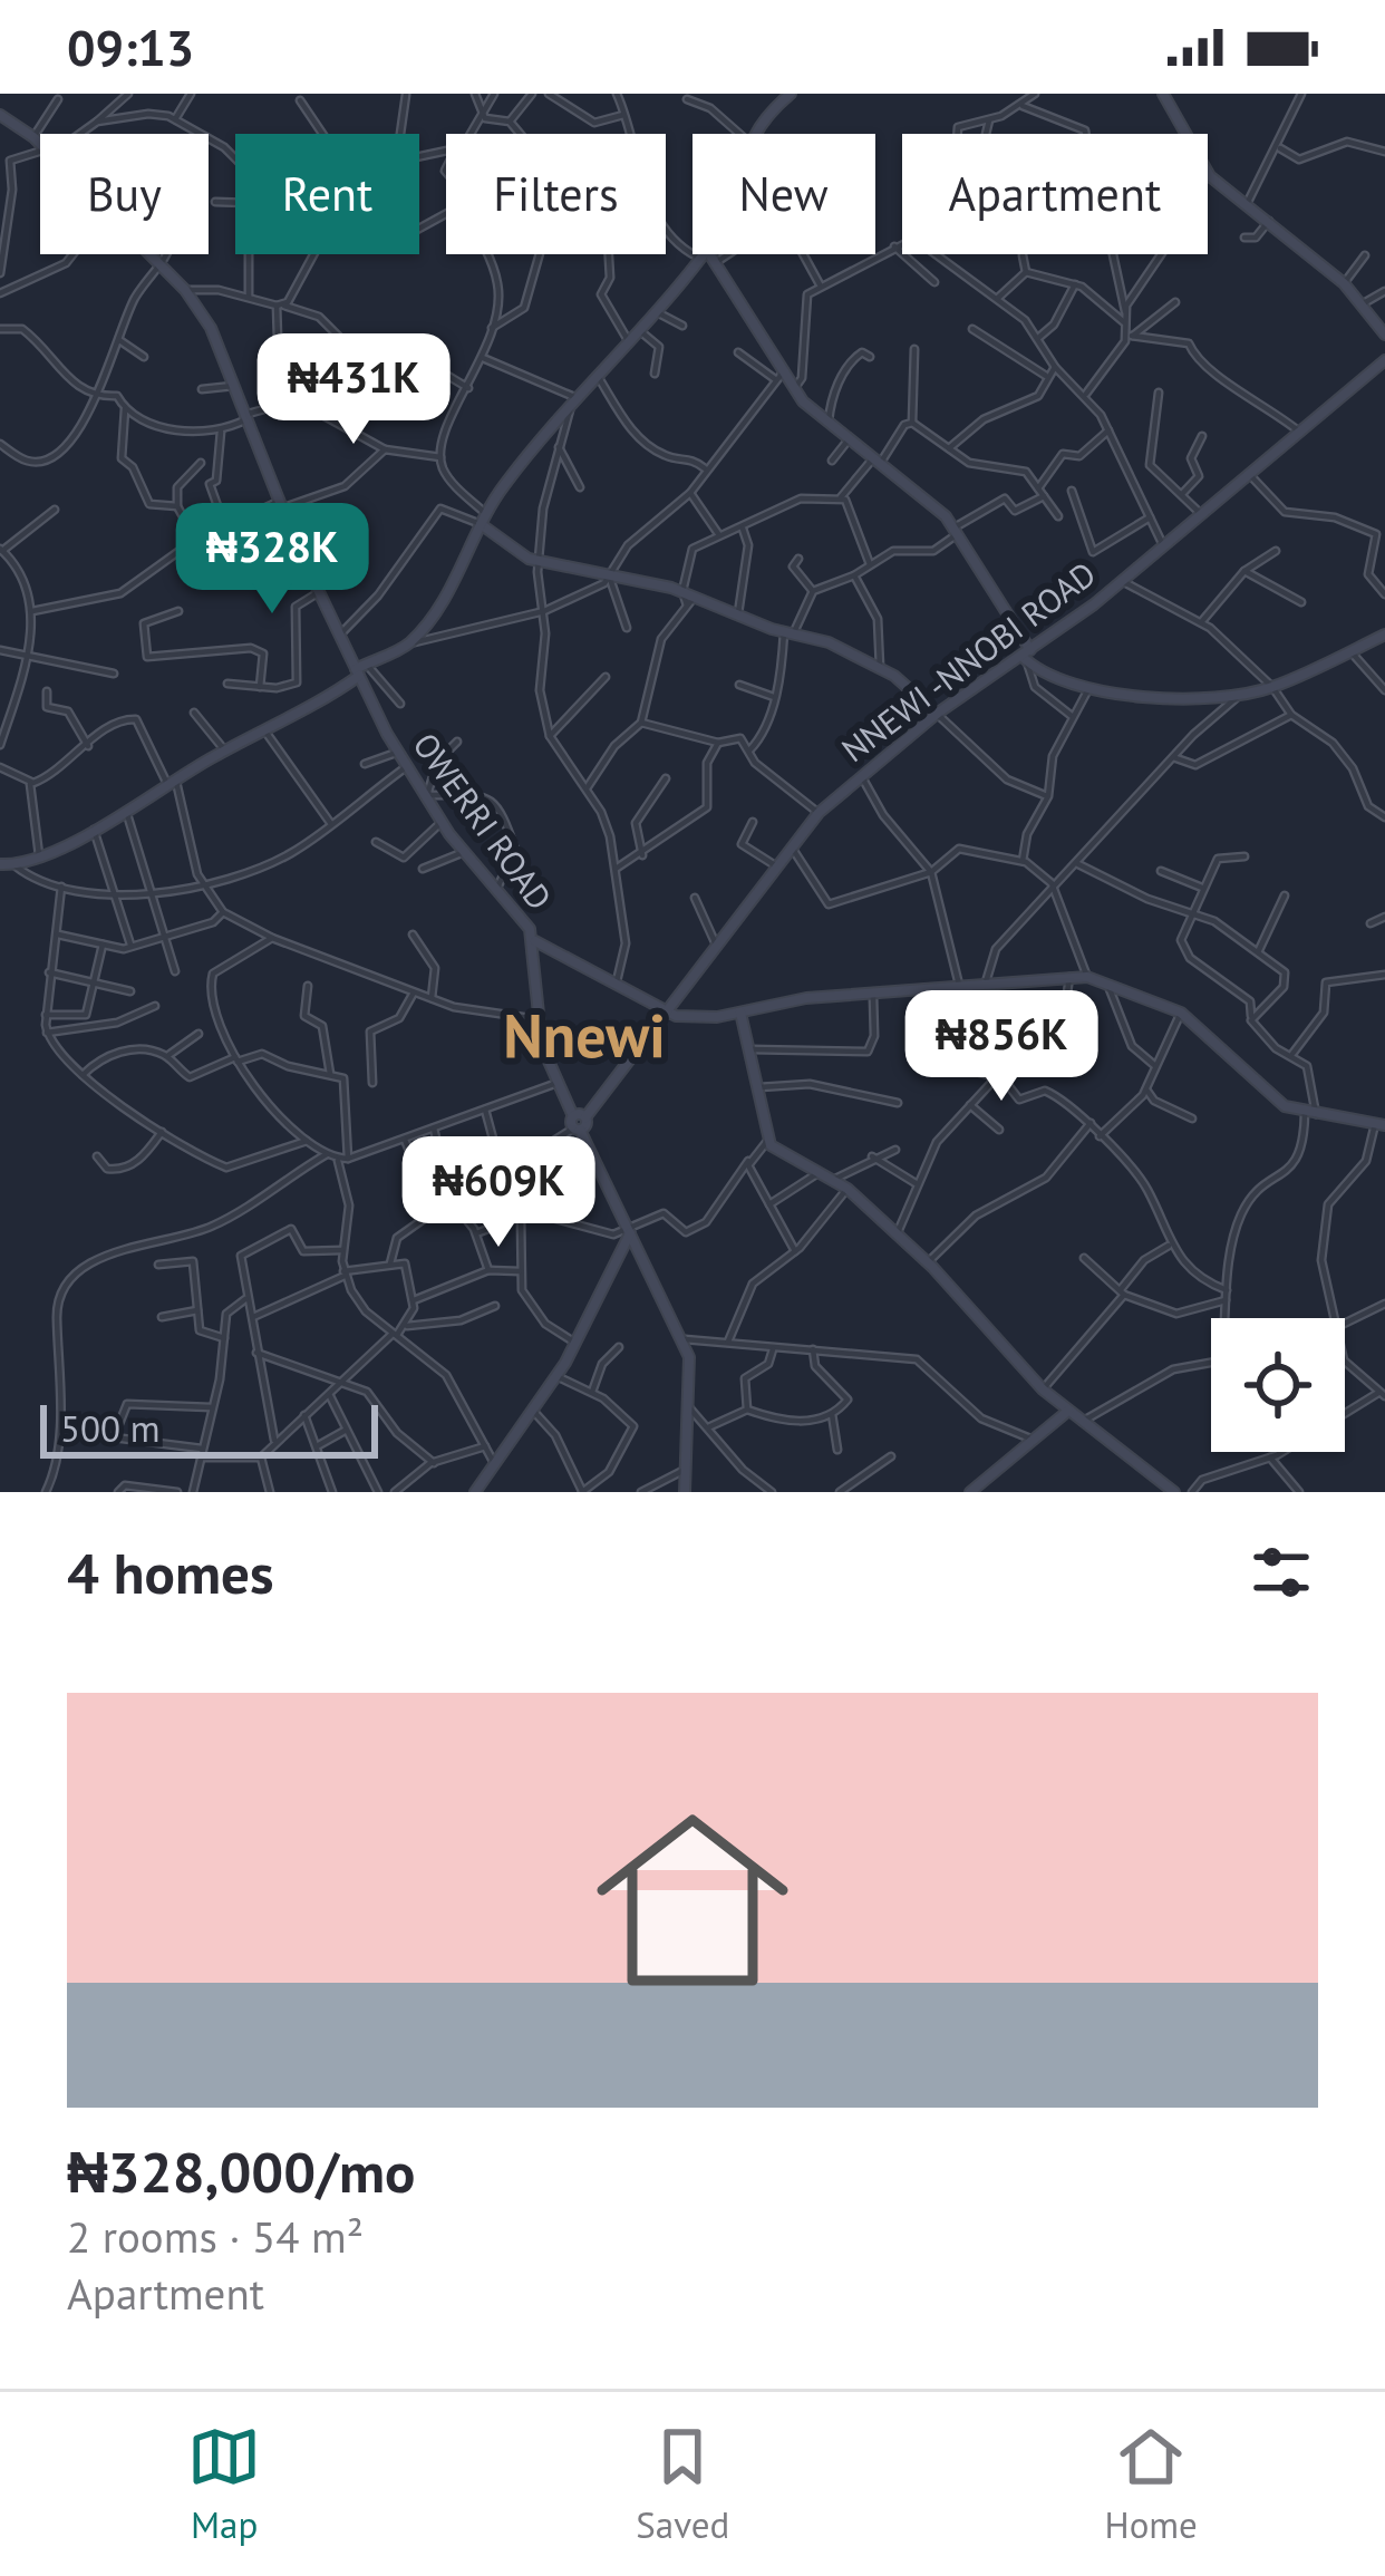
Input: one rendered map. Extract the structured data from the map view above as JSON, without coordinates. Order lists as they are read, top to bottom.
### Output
{
  "streets": {
    "main road": ["NNEWI -NNOBI ROAD", "OWERRI ROAD"]
  },
  "crossings": [
    ["NNEWI -NNOBI ROAD", "OWERRI ROAD"]
  ],
  "districts": ["Nnewi"],
  "scale_bar": "500 m",
  "page": {
    "status": "09:13",
    "chip": [
      "Buy",
      "Rent",
      "Filters",
      "New",
      "Apartment"
    ],
    "price": [
      "₦431K",
      "₦328K",
      "₦856K",
      "₦609K"
    ],
    "scale": "500 m",
    "heading": "4 homes",
    "list": [
      {
        "name": "₦328,000/mo",
        "note": "2 rooms · 54 m² · Apartment"
      }
    ],
    "tabs": ["Map", "Saved", "Home"]
  }
}
